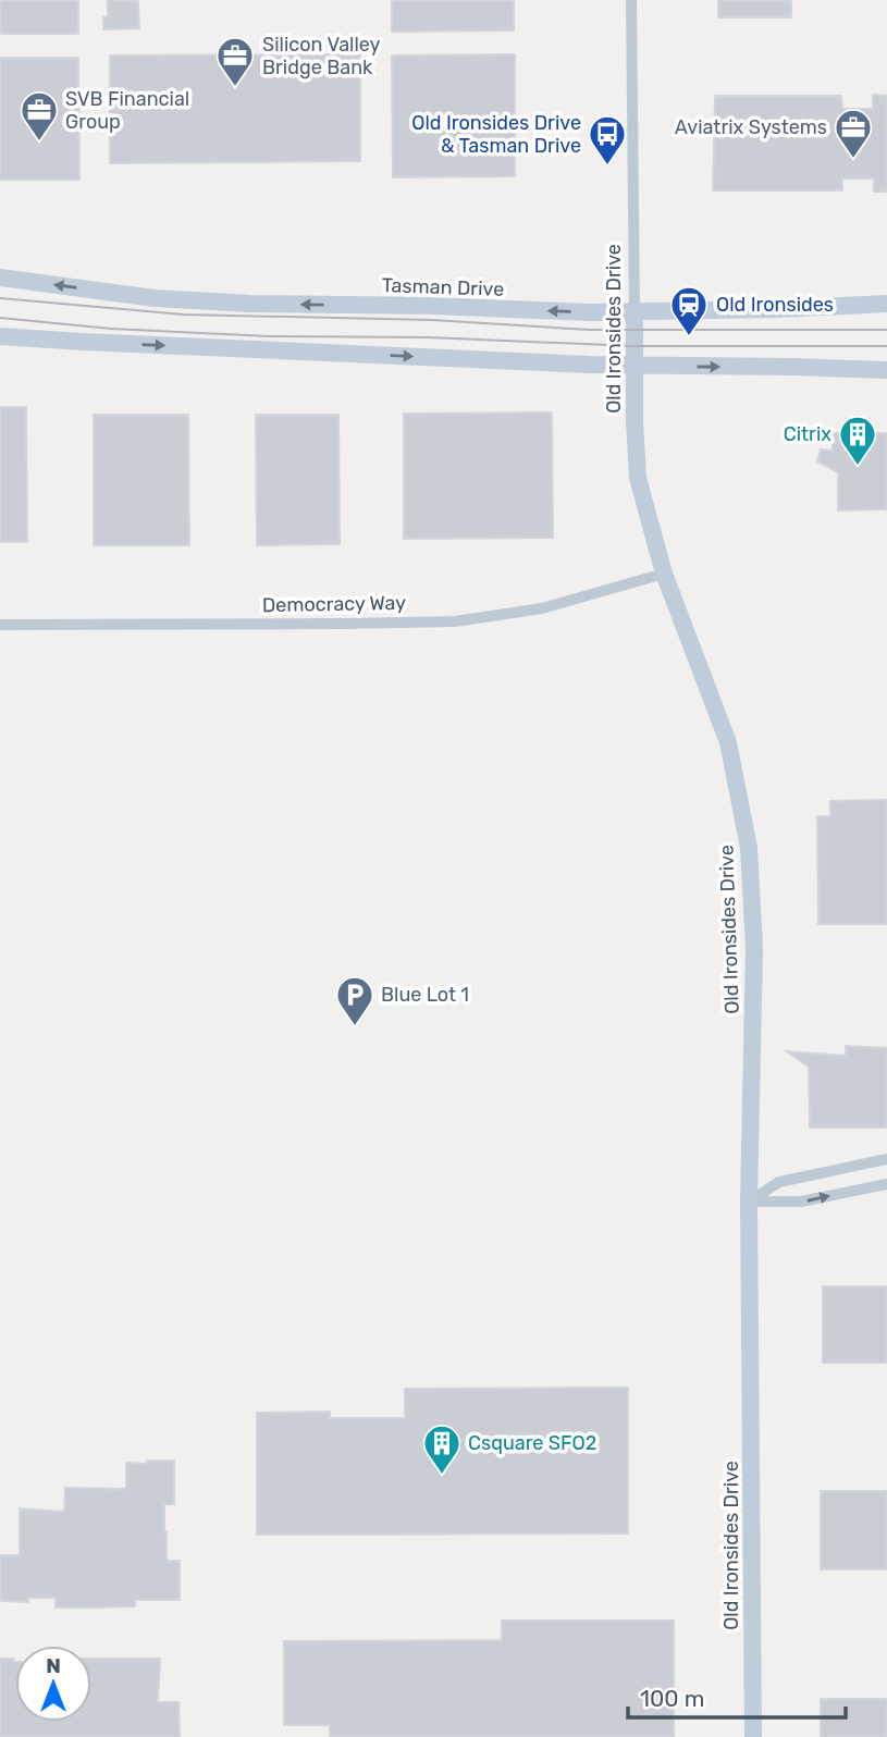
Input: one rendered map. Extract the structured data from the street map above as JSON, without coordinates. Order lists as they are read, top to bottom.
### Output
{
  "streets": {
    "main road": ["Tasman Drive", "Old Ironsides Drive"],
    "street": ["Democracy Way"]
  },
  "crossings": [
    ["Tasman Drive", "Old Ironsides Drive"],
    ["Old Ironsides Drive", "Democracy Way"]
  ],
  "places": {
    "office": ["Silicon Valley Bridge Bank", "SVB Financial Group", "Aviatrix Systems"],
    "bus stop": ["Old Ironsides Drive & Tasman Drive"],
    "station": ["Old Ironsides"],
    "building": ["Citrix", "Csquare SFO2"],
    "parking": ["Blue Lot 1"]
  },
  "scale_bar": "100 m",
  "north": "top"
}
